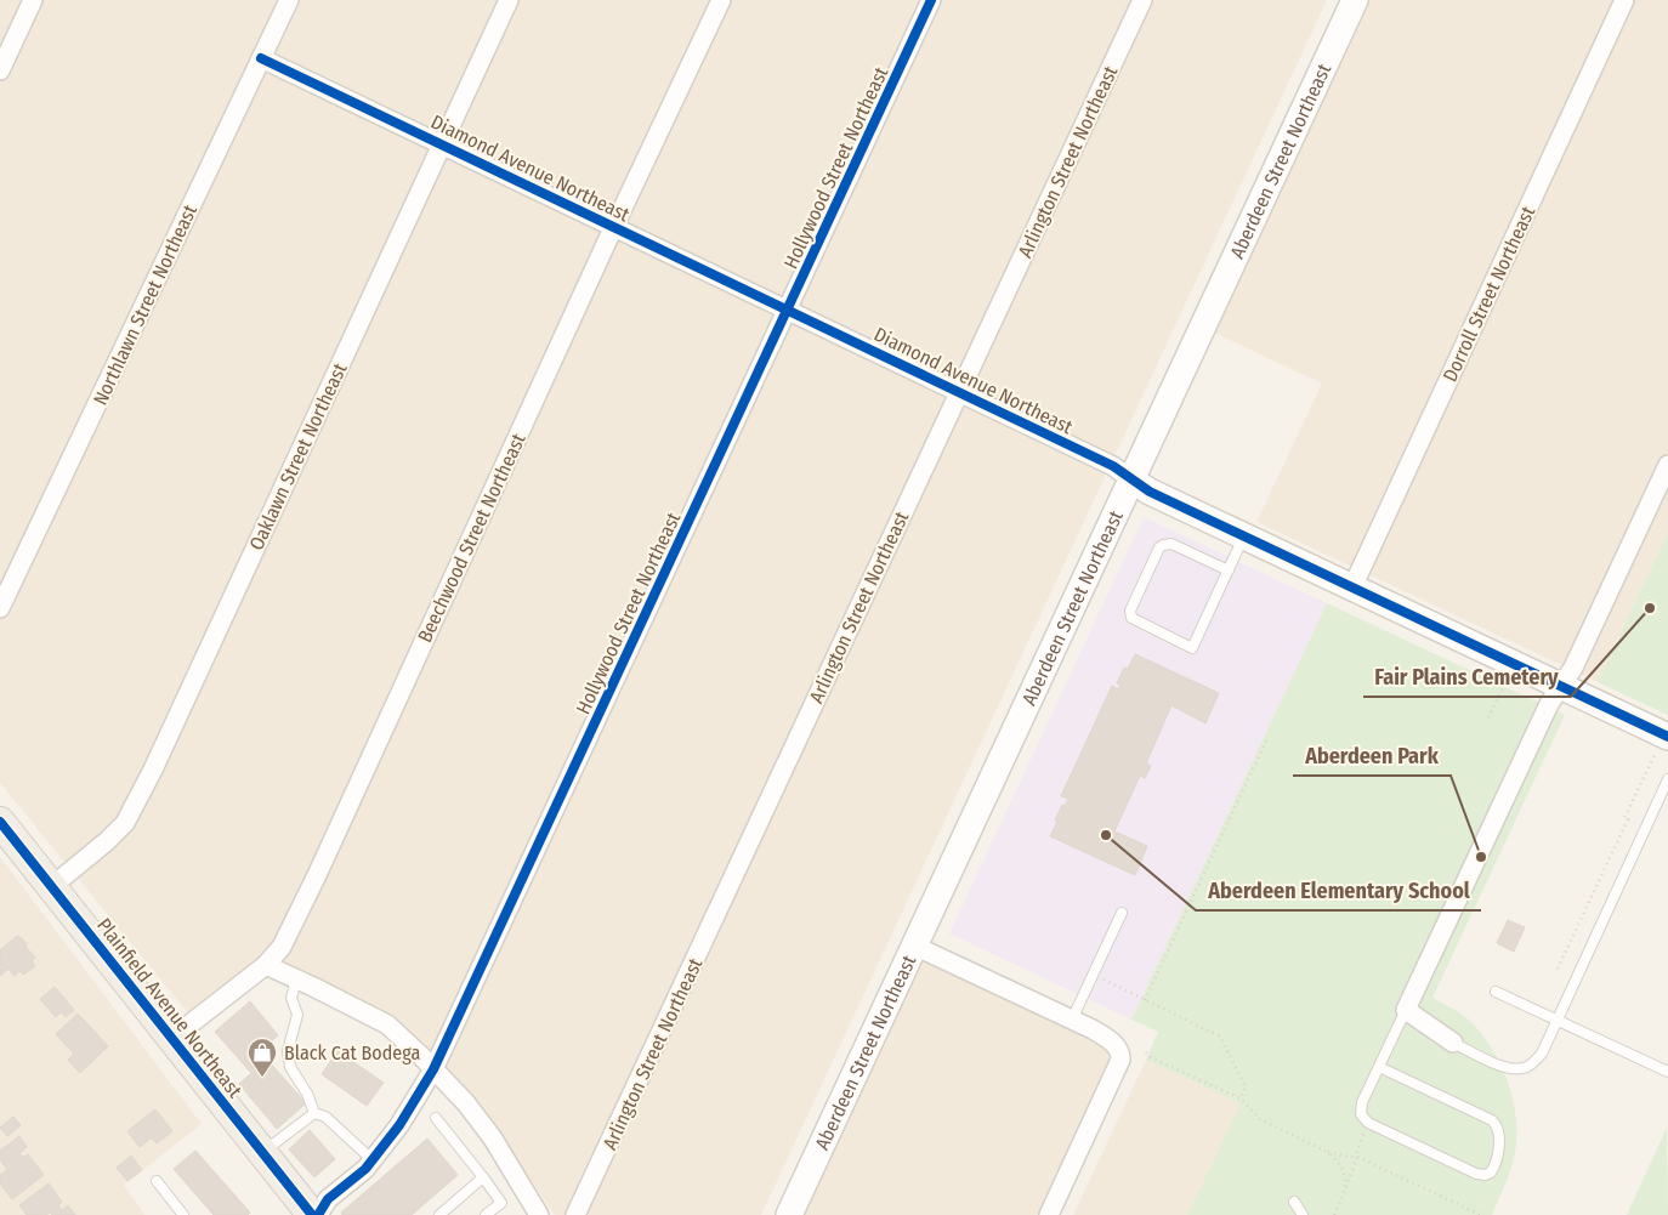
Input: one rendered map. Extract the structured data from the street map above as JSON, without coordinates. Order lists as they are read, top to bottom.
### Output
{
  "streets": {
    "main road": ["Plainfield Avenue Northeast"],
    "street": [
      "Arlington Street Northeast",
      "Aberdeen Street Northeast",
      "Diamond Avenue Northeast",
      "Hollywood Street Northeast",
      "Dorroll Street Northeast",
      "Northlawn Street Northeast",
      "Oaklawn Street Northeast",
      "Beechwood Street Northeast"
    ]
  },
  "crossings": [
    ["Arlington Street Northeast", "Diamond Avenue Northeast"],
    ["Aberdeen Street Northeast", "Diamond Avenue Northeast"],
    ["Diamond Avenue Northeast", "Hollywood Street Northeast"],
    ["Diamond Avenue Northeast", "Dorroll Street Northeast"],
    ["Diamond Avenue Northeast", "Northlawn Street Northeast"],
    ["Diamond Avenue Northeast", "Oaklawn Street Northeast"],
    ["Diamond Avenue Northeast", "Beechwood Street Northeast"],
    ["Oaklawn Street Northeast", "Plainfield Avenue Northeast"],
    ["Beechwood Street Northeast", "Plainfield Avenue Northeast"]
  ],
  "places": {
    "other": ["Fair Plains Cemetery", "Aberdeen Elementary School", "Aberdeen Park"],
    "shop": ["Black Cat Bodega"]
  }
}
